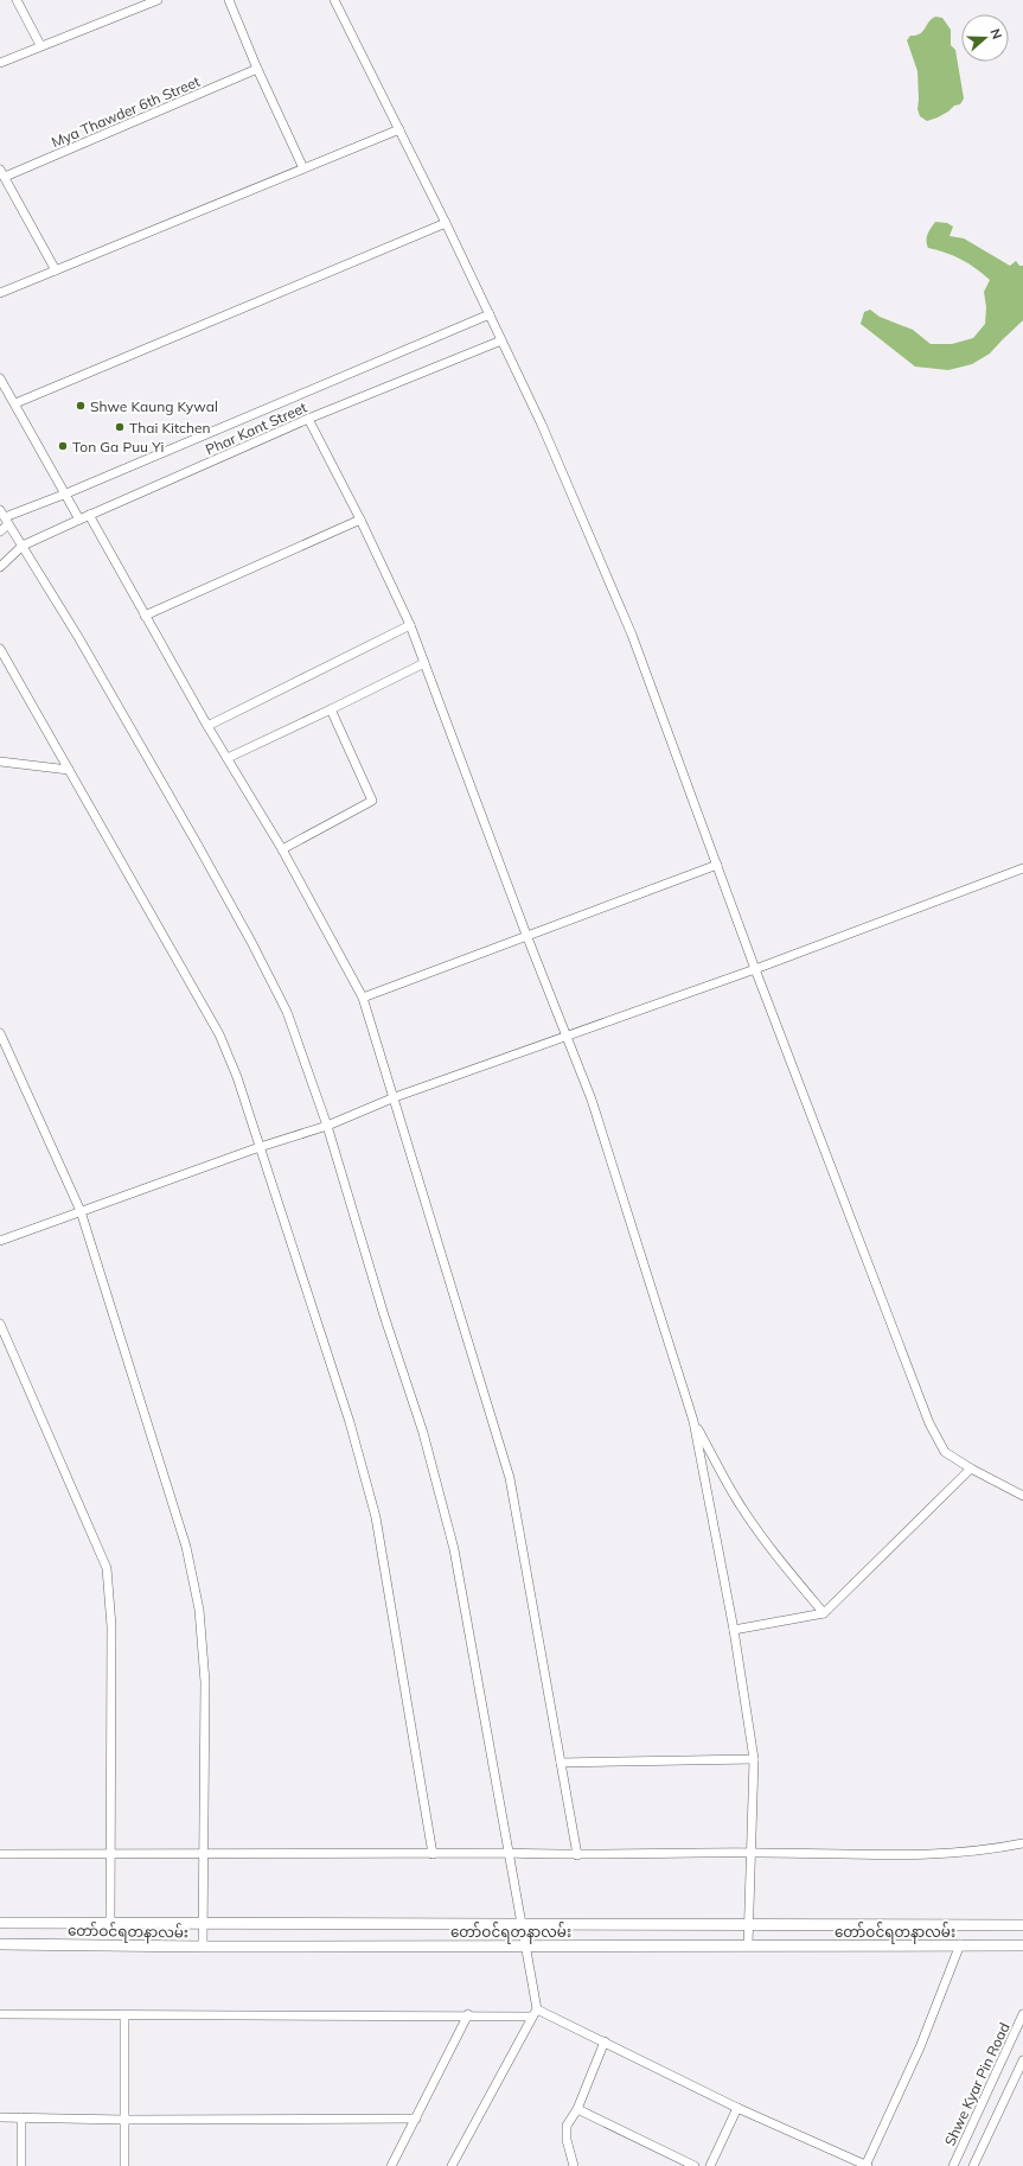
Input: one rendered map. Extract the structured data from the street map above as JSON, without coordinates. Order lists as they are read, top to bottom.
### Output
{
  "streets": {
    "main road": ["တော်ဝင်ရတနာလမ်း"],
    "street": ["Mya Thawder 6th Street", "Phar Kant Street", "Shwe Kyar Pin Road"]
  },
  "places": ["Shwe Kaung Kywal", "Thai Kitchen", "Ton Ga Puu Yi"],
  "north": "right"
}
